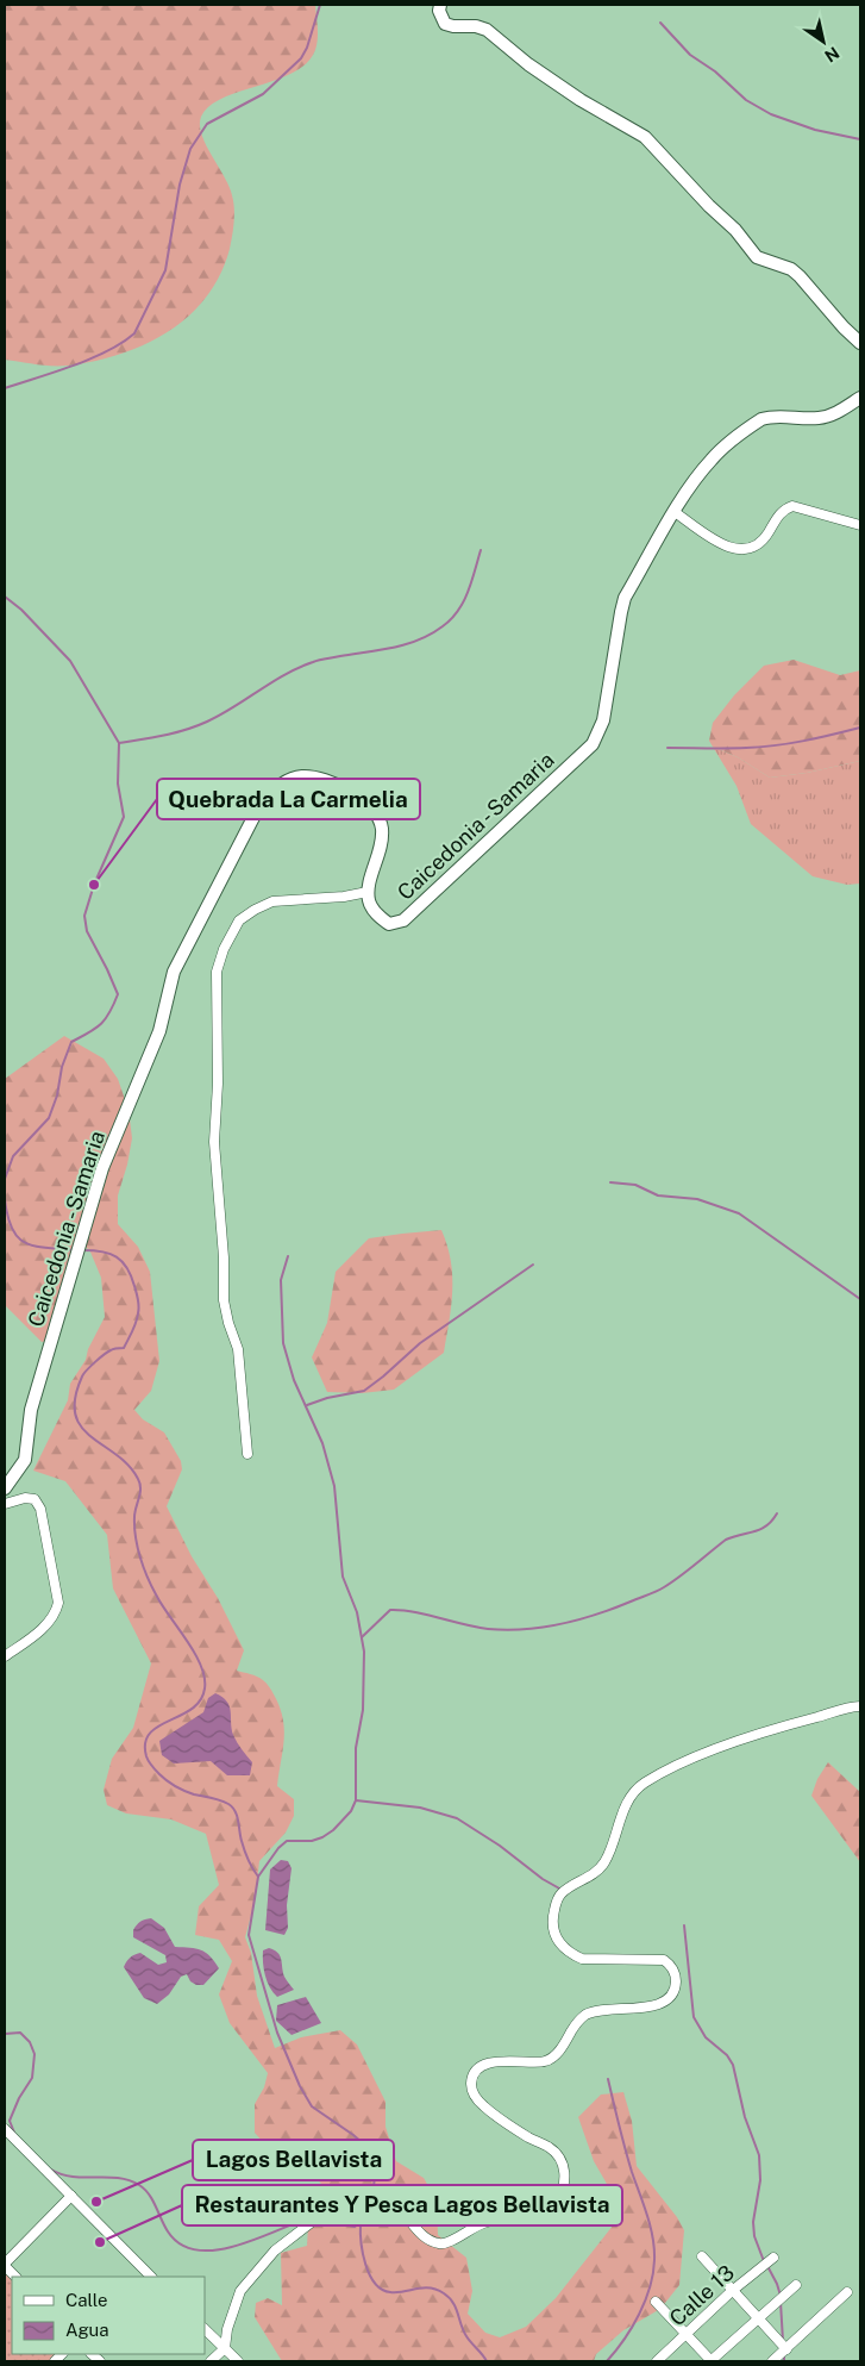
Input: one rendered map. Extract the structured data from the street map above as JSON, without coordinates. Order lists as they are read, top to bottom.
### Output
{
  "streets": {
    "street": ["Caicedonia - Samaria", "Calle 13"]
  },
  "places": ["Quebrada La Carmelia", "Lagos Bellavista", "Restaurantes Y Pesca Lagos Bellavista"],
  "legend": ["Calle", "Agua"],
  "north": "bottom right"
}
